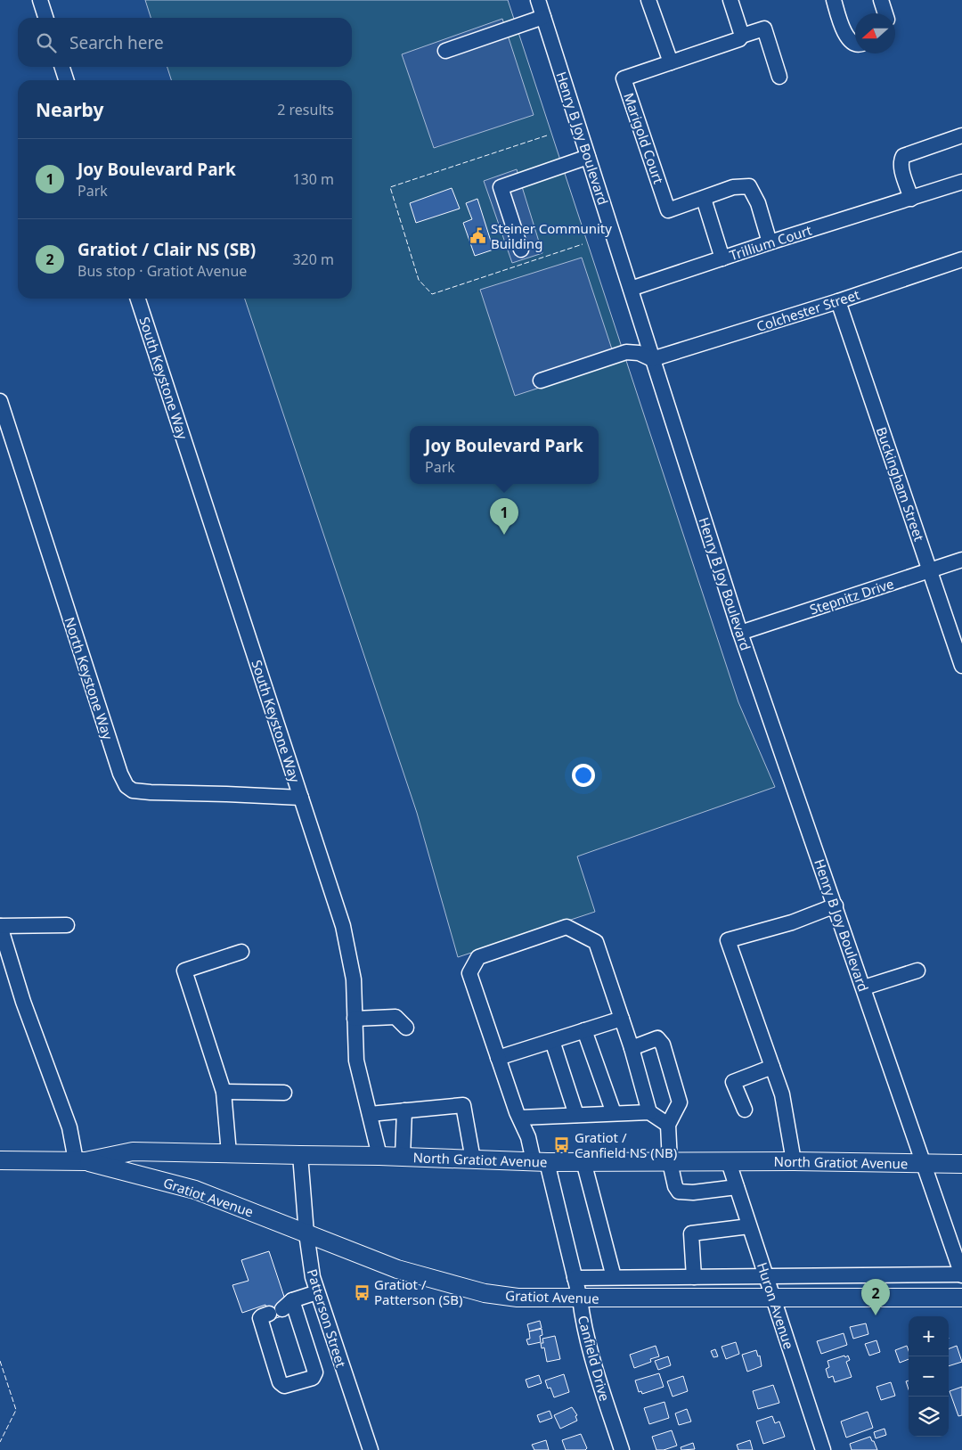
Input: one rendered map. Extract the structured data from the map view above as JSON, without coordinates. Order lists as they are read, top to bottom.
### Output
{
  "streets": {
    "main road": ["North Gratiot Avenue", "Gratiot Avenue"],
    "street": [
      "Henry B Joy Boulevard",
      "Marigold Court",
      "Trillium Court",
      "Colchester Street",
      "South Keystone Way",
      "Buckingham Street",
      "Stepnitz Drive",
      "North Keystone Way",
      "Huron Avenue",
      "Patterson Street",
      "Canfield Drive"
    ]
  },
  "crossings": [
    ["Henry B Joy Boulevard", "Trillium Court"],
    ["Henry B Joy Boulevard", "Colchester Street"],
    ["Henry B Joy Boulevard", "Stepnitz Drive"],
    ["Henry B Joy Boulevard", "North Gratiot Avenue"],
    ["Marigold Court", "Trillium Court"],
    ["Colchester Street", "Buckingham Street"],
    ["South Keystone Way", "North Keystone Way"],
    ["South Keystone Way", "North Gratiot Avenue"],
    ["Buckingham Street", "Stepnitz Drive"],
    ["North Gratiot Avenue", "Gratiot Avenue"],
    ["North Gratiot Avenue", "Huron Avenue"],
    ["North Gratiot Avenue", "Patterson Street"],
    ["North Gratiot Avenue", "Canfield Drive"],
    ["Gratiot Avenue", "Huron Avenue"],
    ["Gratiot Avenue", "Patterson Street"],
    ["Gratiot Avenue", "Canfield Drive"]
  ],
  "places": {
    "public building": ["Steiner Community Building"],
    "bus stop": ["Gratiot / Canfield NS (NB)", "Gratiot / Patterson (SB)"]
  },
  "north": "left",
  "page": {
    "search": "Search here",
    "heading": ["Nearby", "2 results"],
    "list": [
      {
        "mark": "1",
        "name": "Joy Boulevard Park",
        "note": "Park",
        "value": "130 m"
      },
      {
        "mark": "2",
        "name": "Gratiot / Clair NS (SB)",
        "note": "Bus stop · Gratiot Avenue",
        "value": "320 m"
      }
    ],
    "popup": ["Joy Boulevard Park", "Park"],
    "pins": ["1", "2"],
    "map_buttons": ["+", "−"]
  }
}
